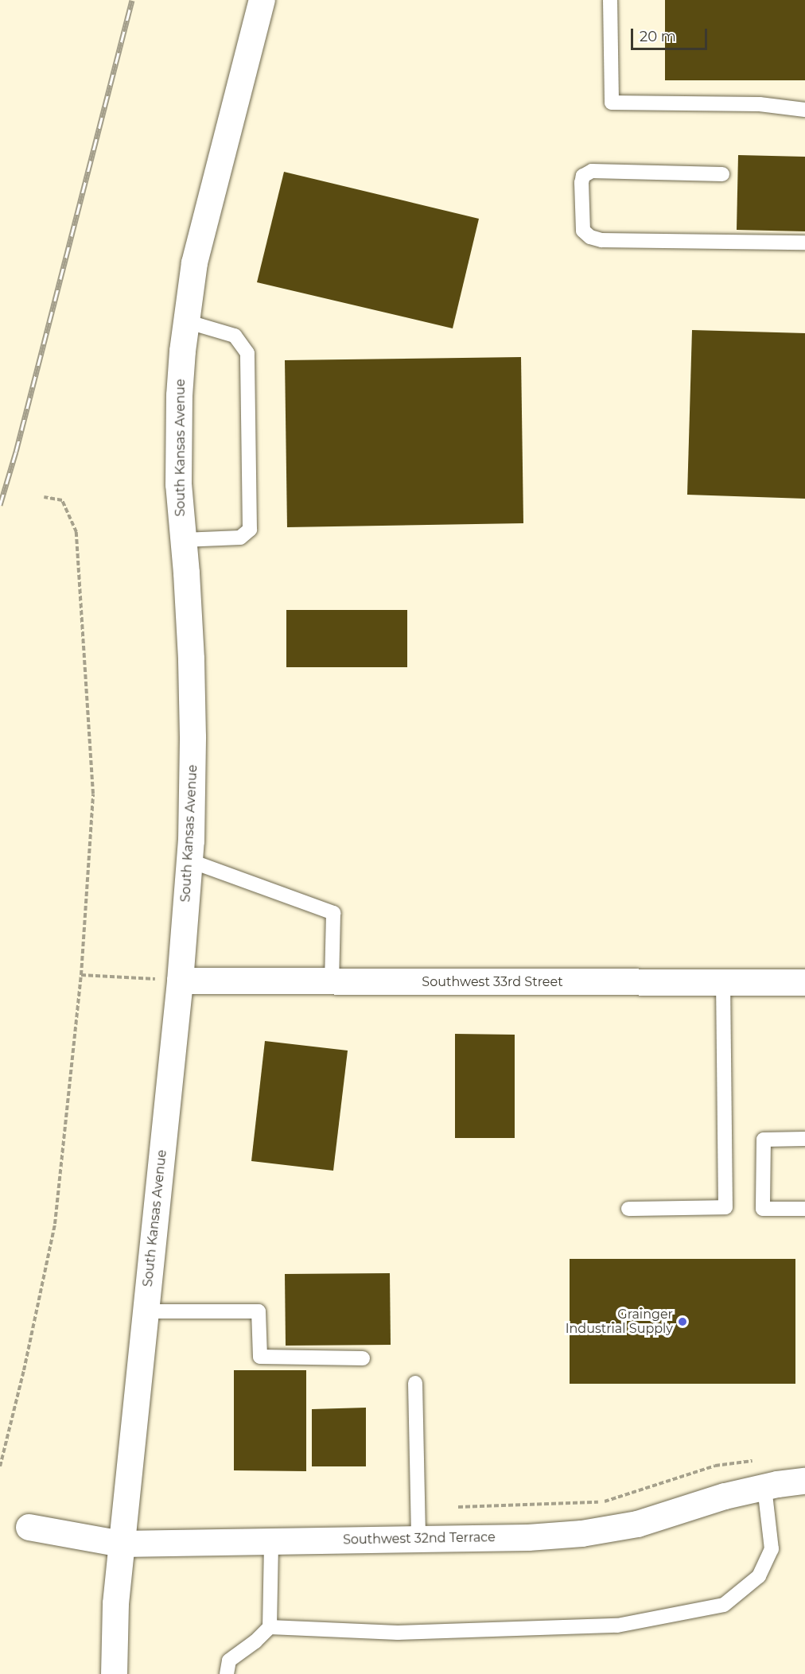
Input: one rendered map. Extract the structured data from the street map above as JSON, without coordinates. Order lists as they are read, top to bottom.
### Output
{
  "streets": {
    "main road": ["South Kansas Avenue", "Southwest 33rd Street", "Southwest 32nd Terrace"]
  },
  "crossings": [
    ["South Kansas Avenue", "Southwest 33rd Street"],
    ["South Kansas Avenue", "Southwest 32nd Terrace"]
  ],
  "places": ["Grainger Industrial Supply"],
  "scale_bar": "20 m"
}
